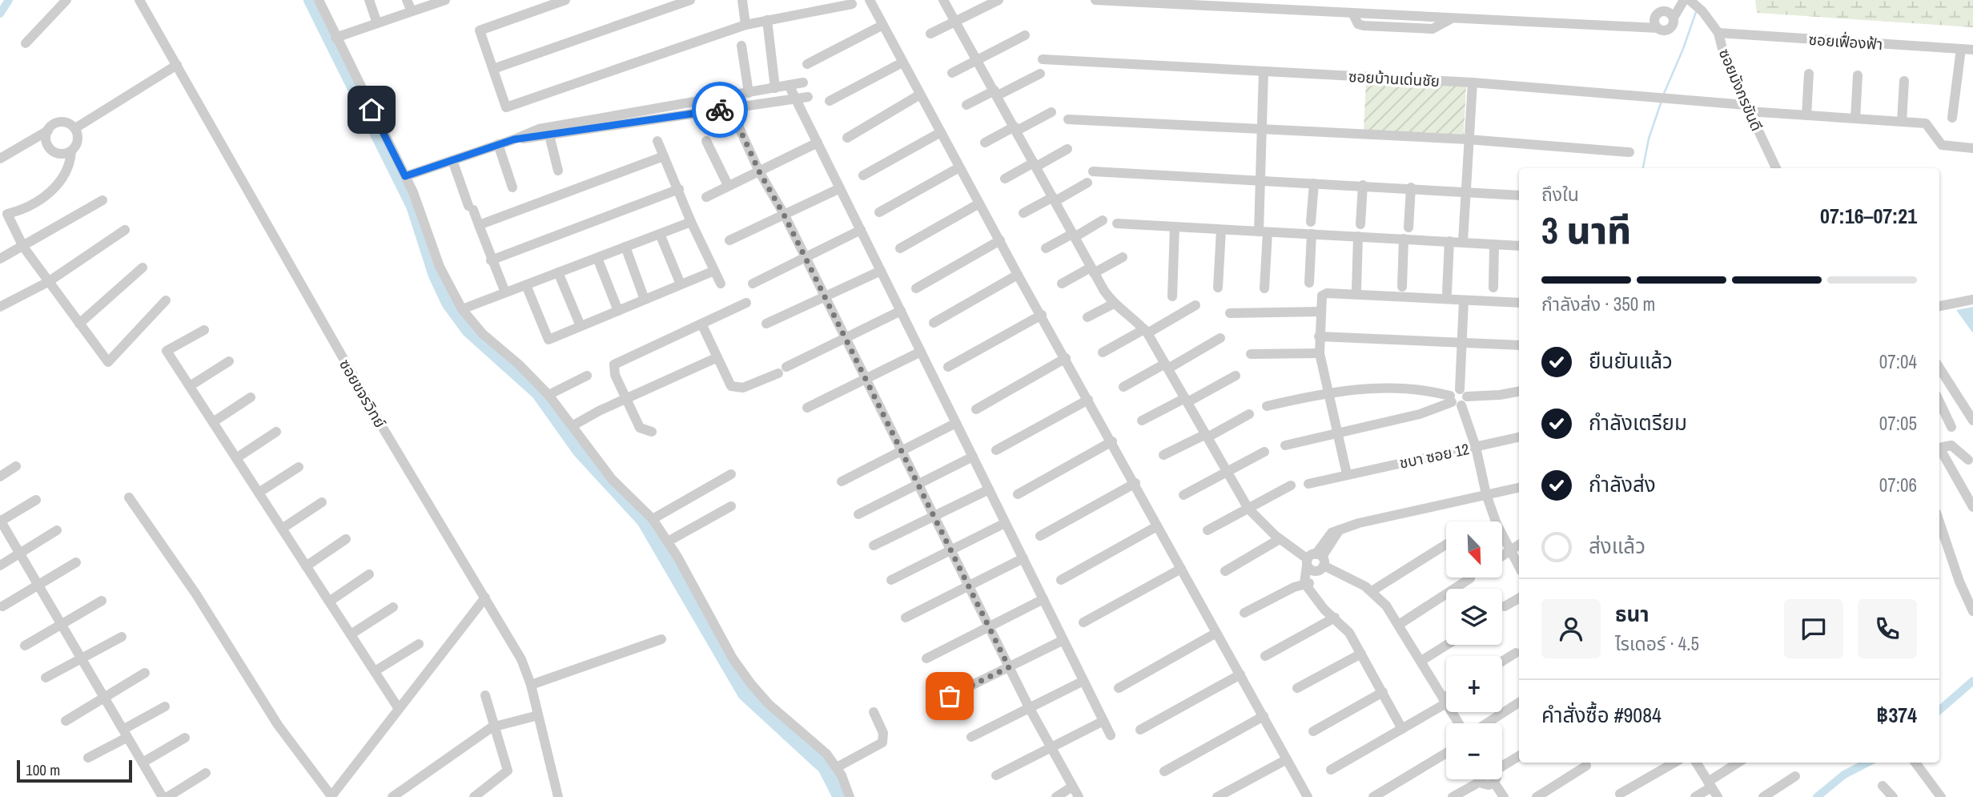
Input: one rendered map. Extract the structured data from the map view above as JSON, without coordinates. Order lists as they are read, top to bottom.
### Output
{
  "streets": {
    "street": [
      "ซอยเฟื่องฟ้า",
      "ซอยบ้านเด่นชัย",
      "ซอยมังกรขันดี",
      "ซอยขจรวิทย์",
      "ชบา ซอย 12"
    ]
  },
  "crossings": [
    ["ซอยเฟื่องฟ้า", "ซอยมังกรขันดี"],
    ["ซอยบ้านเด่นชัย", "ซอยมังกรขันดี"]
  ],
  "scale_bar": "100 m",
  "north": "bottom right",
  "page": {
    "heading": ["3 นาที", "ถึงใน", "07:16–07:21"],
    "panel": [
      "ธนา",
      "ไรเดอร์ · 4.5",
      "คำสั่งซื้อ #9084",
      "฿374"
    ],
    "bar": "กำลังส่ง · 350 m",
    "list": [
      ["ยืนยันแล้ว", "07:04"],
      ["กำลังเตรียม", "07:05"],
      ["กำลังส่ง", "07:06"],
      "ส่งแล้ว"
    ],
    "map_buttons": ["+", "−"],
    "scale": "100 m"
  }
}
